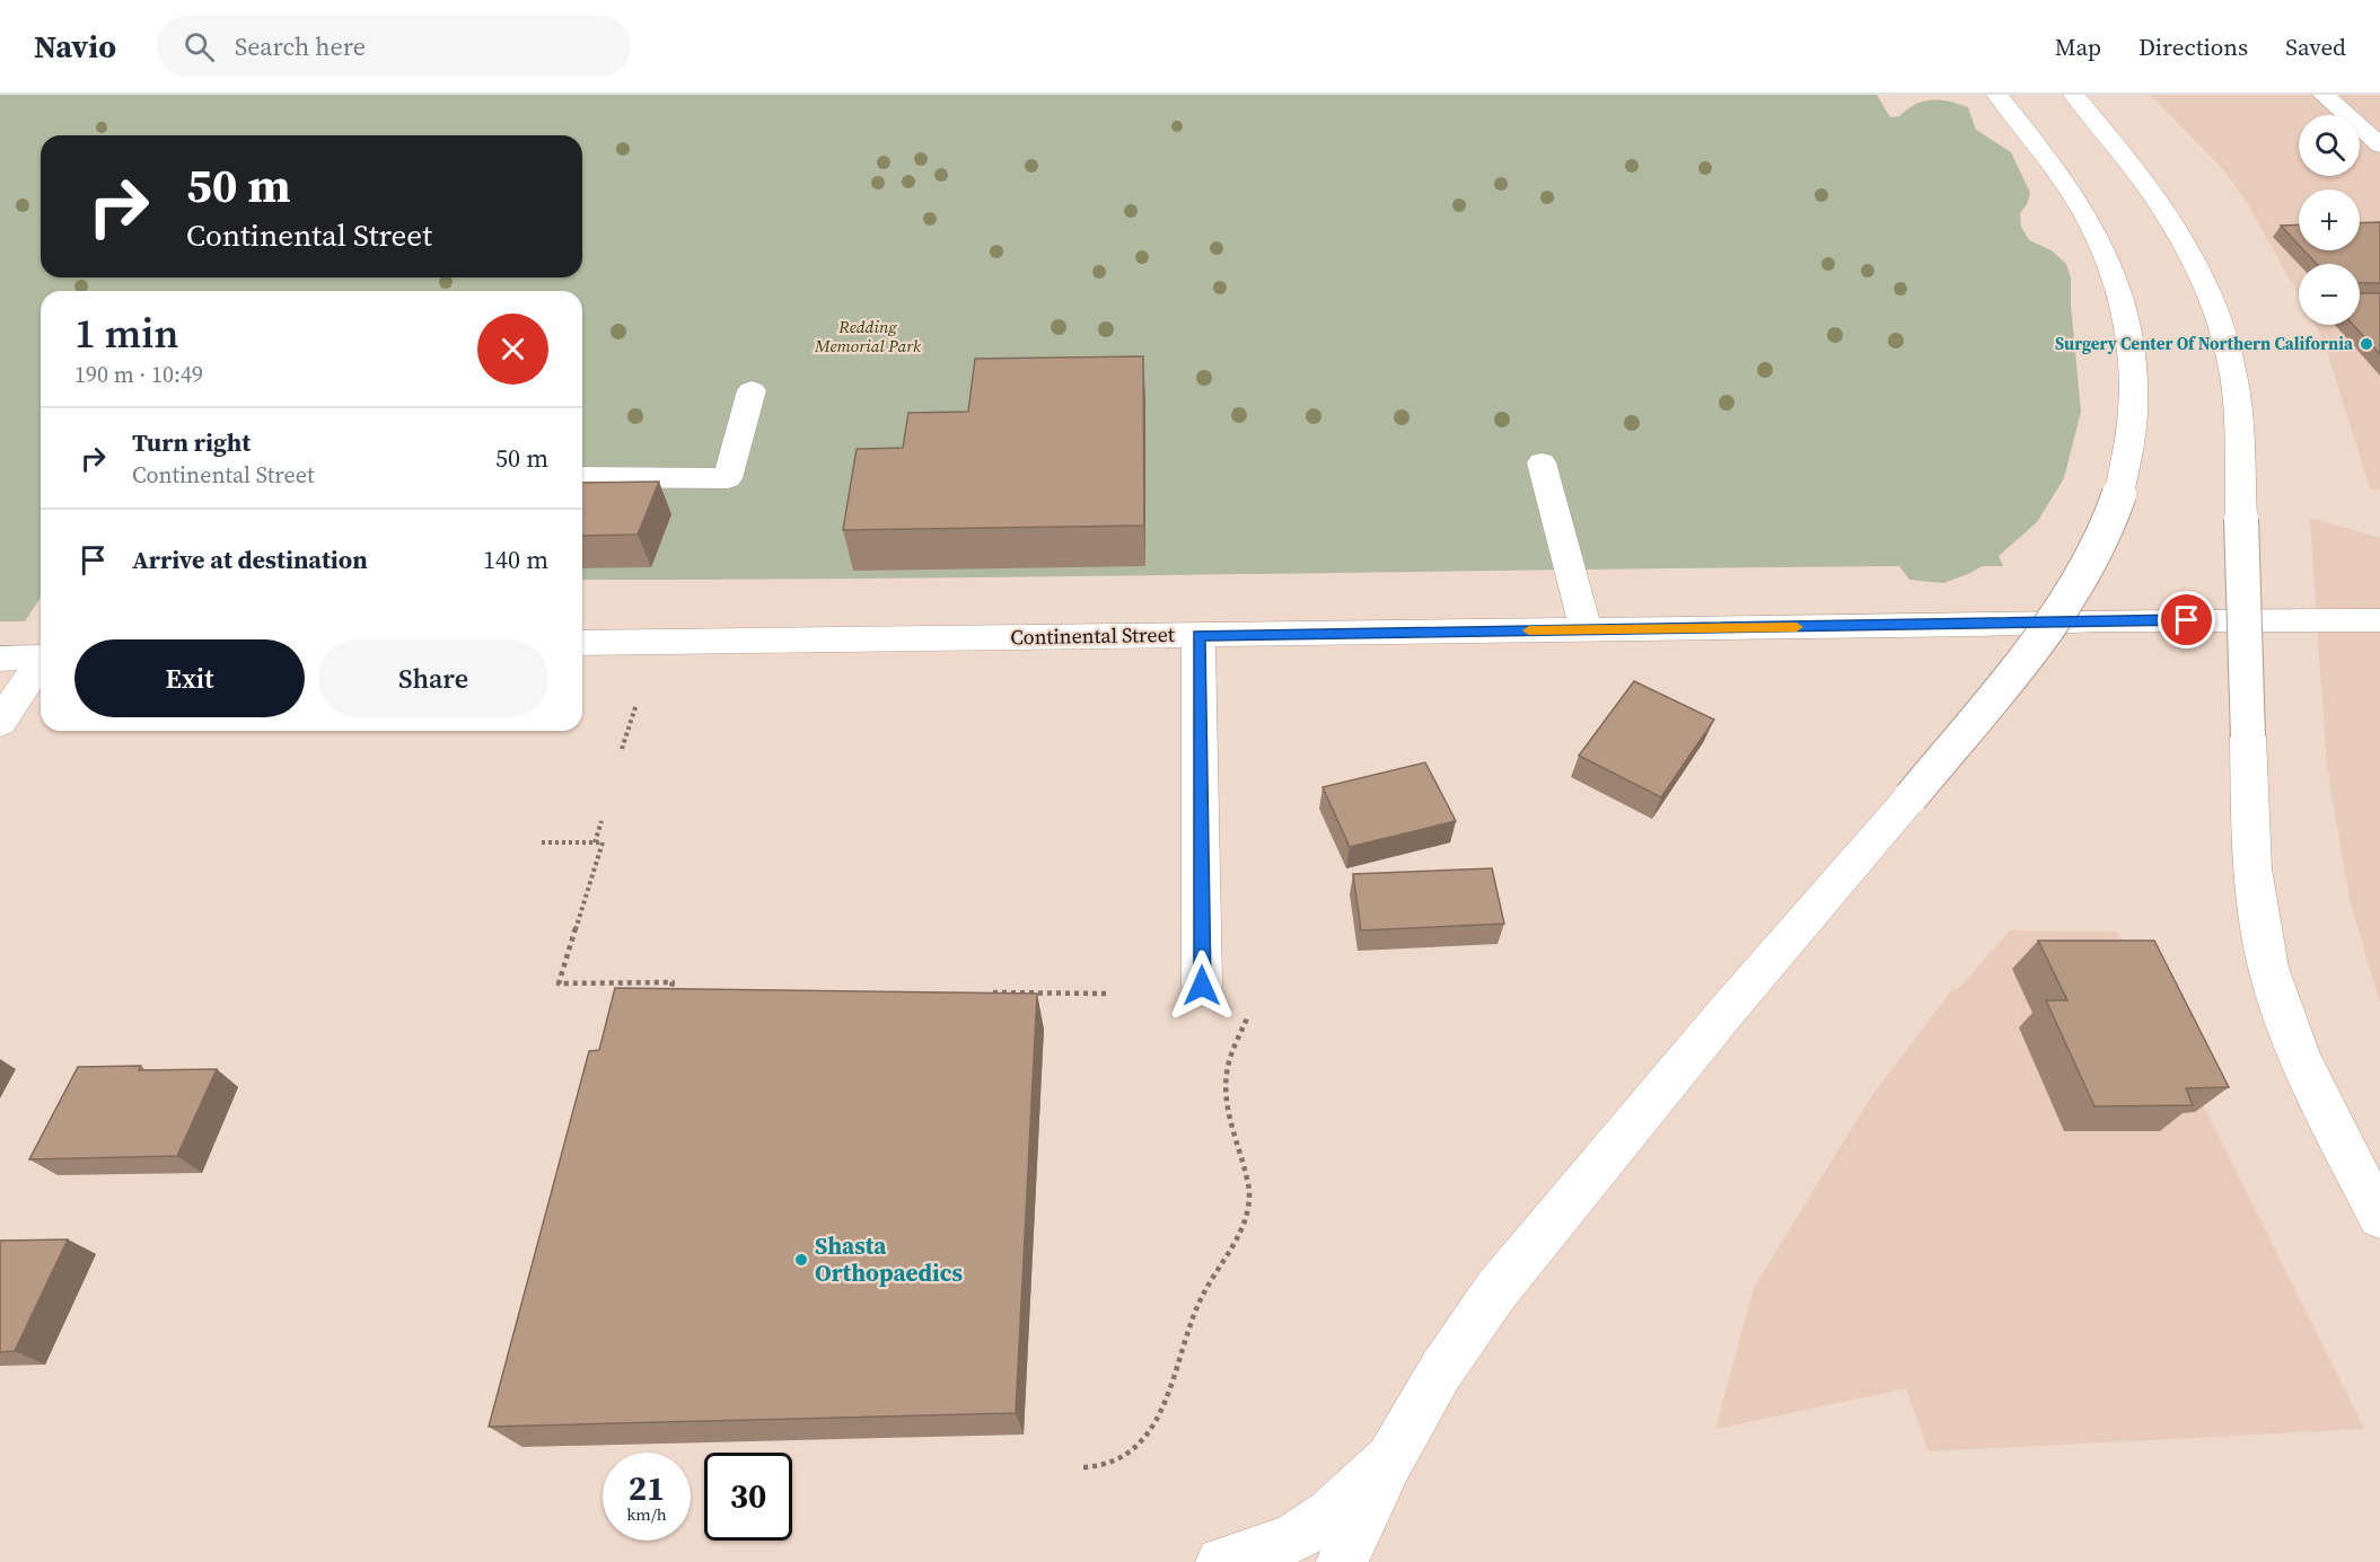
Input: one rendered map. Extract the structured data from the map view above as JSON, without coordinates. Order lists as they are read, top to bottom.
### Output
{
  "streets": {
    "main road": ["Continental Street"]
  },
  "parks": ["Redding Memorial Park"],
  "places": ["Surgery Center Of Northern California", "Shasta Orthopaedics"],
  "page": {
    "header": "Navio",
    "search": "Search here",
    "nav": ["Map", "Directions", "Saved"],
    "map_buttons": ["+", "−"],
    "turn": ["50 m", "Continental Street"],
    "heading": ["1 min", "190 m · 10:49"],
    "list": [
      {
        "name": "Turn right",
        "note": "Continental Street",
        "value": "50 m"
      },
      {
        "name": "Arrive at destination",
        "value": "140 m"
      }
    ],
    "buttons": ["Exit", "Share"],
    "speed": "21 km/h",
    "limit": "30"
  }
}
